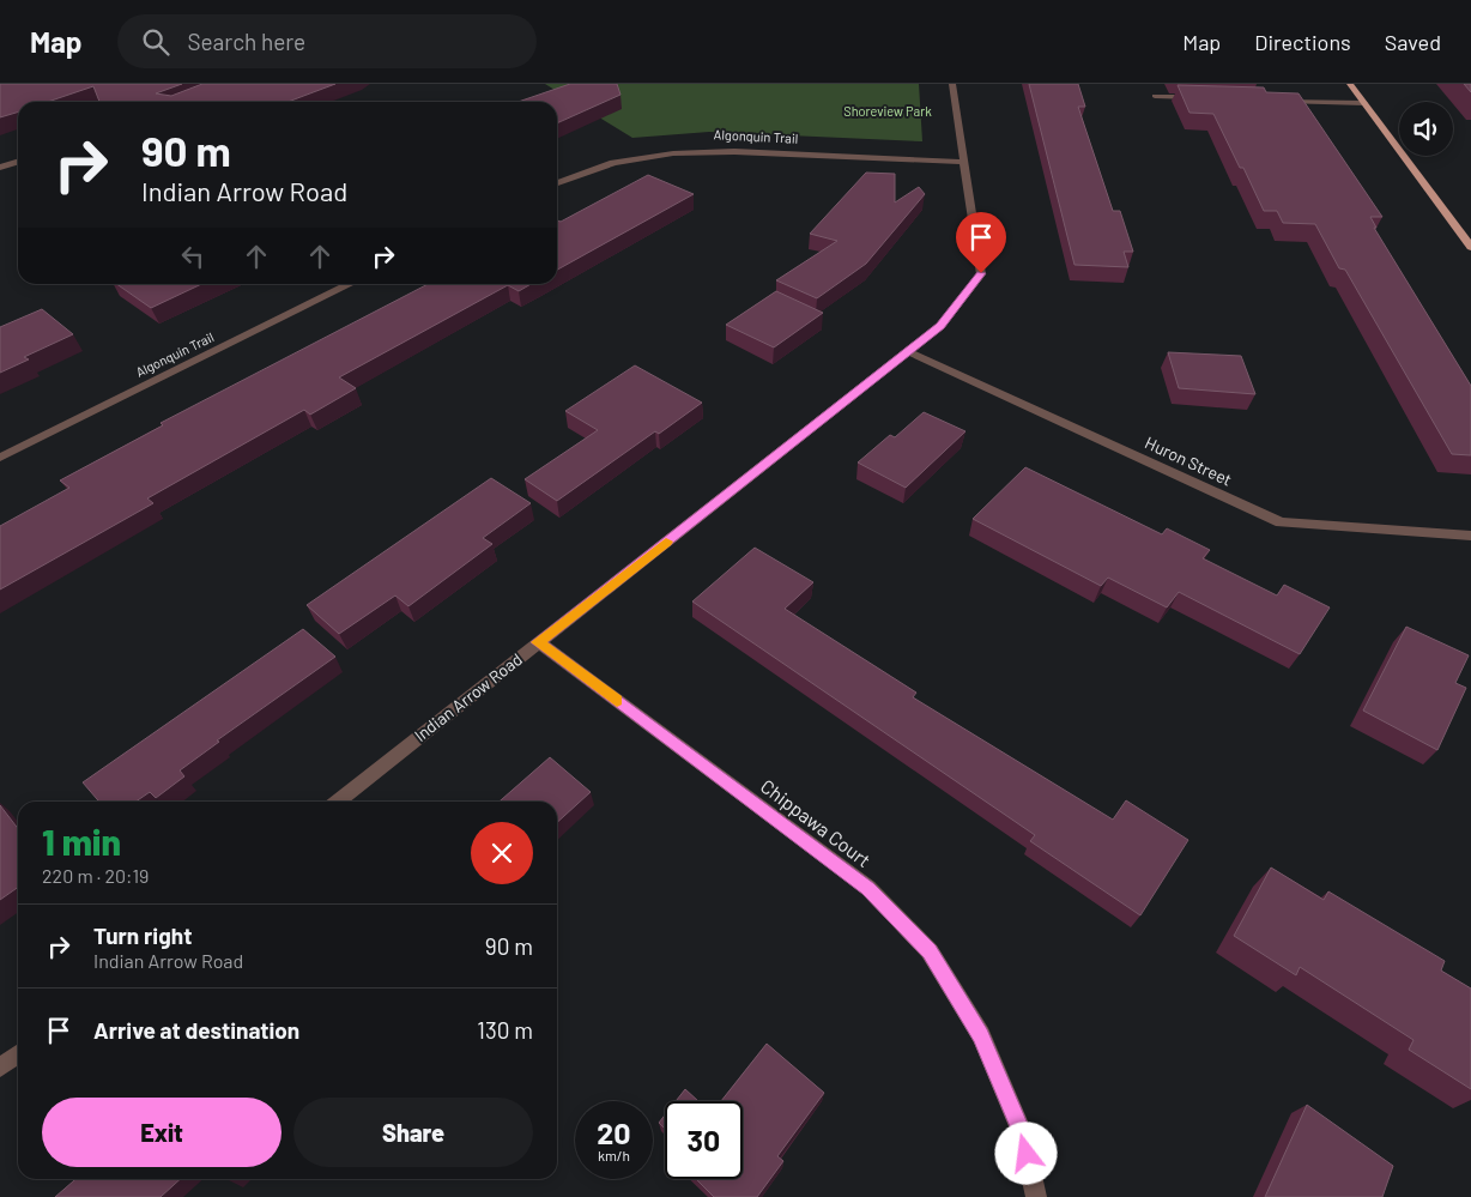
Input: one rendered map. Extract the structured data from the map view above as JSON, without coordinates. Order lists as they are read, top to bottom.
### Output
{
  "streets": {
    "street": [
      "Algonquin Trail",
      "Huron Street",
      "Indian Arrow Road",
      "Chippawa Court"
    ]
  },
  "crossings": [
    ["Algonquin Trail", "Indian Arrow Road"],
    ["Huron Street", "Indian Arrow Road"],
    ["Indian Arrow Road", "Chippawa Court"]
  ],
  "parks": ["Shoreview Park"],
  "page": {
    "header": "Map",
    "search": "Search here",
    "nav": ["Map", "Directions", "Saved"],
    "turn": ["90 m", "Indian Arrow Road"],
    "heading": ["1 min", "220 m · 20:19"],
    "list": [
      {
        "name": "Turn right",
        "note": "Indian Arrow Road",
        "value": "90 m"
      },
      {
        "name": "Arrive at destination",
        "value": "130 m"
      }
    ],
    "buttons": ["Exit", "Share"],
    "speed": "20 km/h",
    "limit": "30"
  }
}
